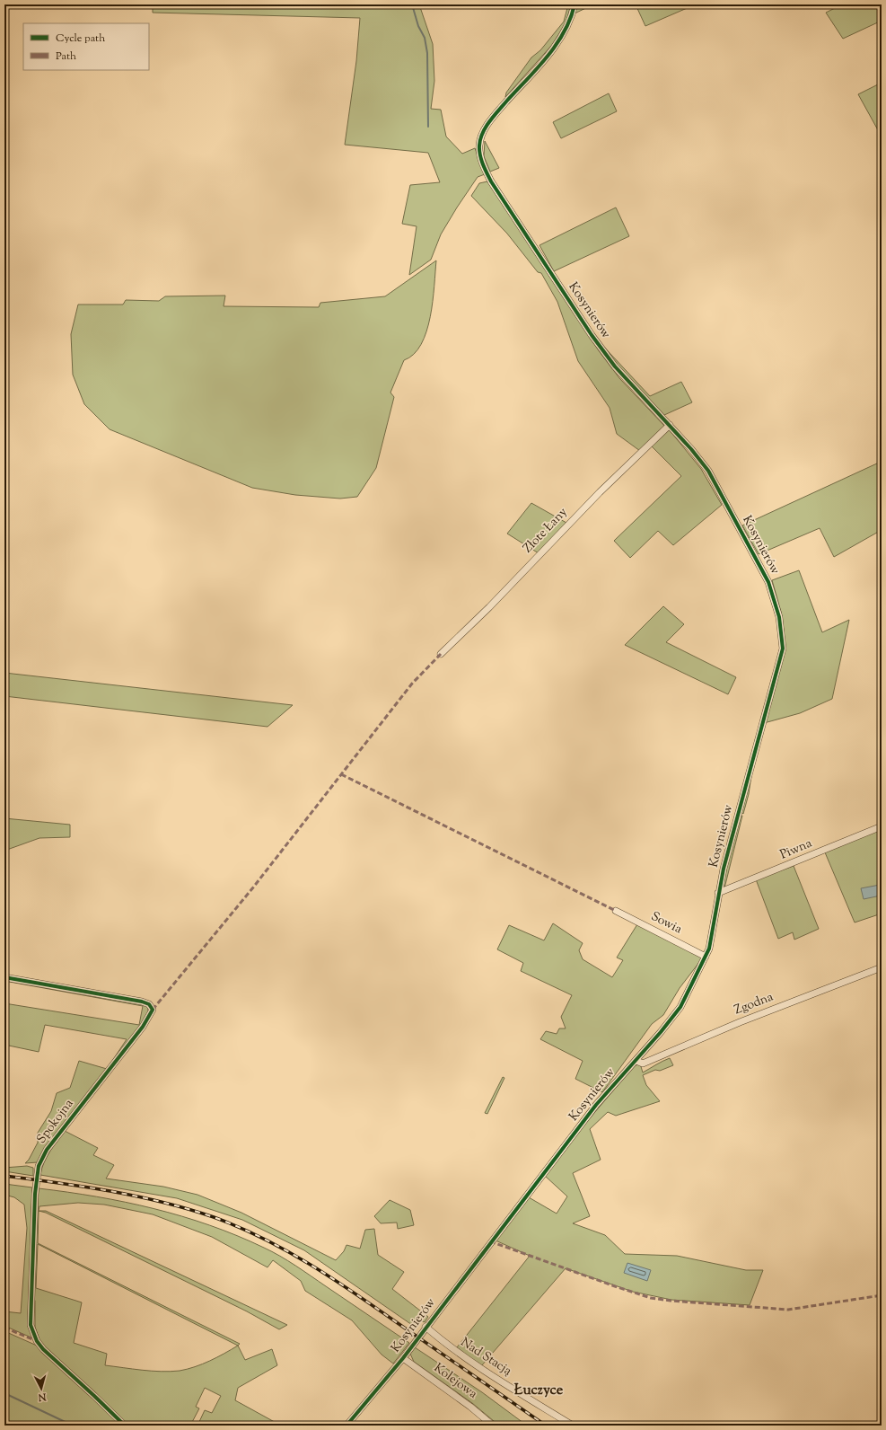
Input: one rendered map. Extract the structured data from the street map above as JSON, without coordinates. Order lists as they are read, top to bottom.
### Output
{
  "streets": {
    "street": [
      "Kosynierów",
      "Złote Łany",
      "Piwna",
      "Sowia",
      "Zgodna",
      "Spokojna",
      "Nad Stacją",
      "Kolejowa"
    ]
  },
  "crossings": [
    ["Kosynierów", "Złote Łany"],
    ["Kosynierów", "Piwna"],
    ["Kosynierów", "Sowia"],
    ["Kosynierów", "Zgodna"],
    ["Kosynierów", "Nad Stacją"],
    ["Kosynierów", "Kolejowa"]
  ],
  "districts": ["Łuczyce"],
  "legend": ["Cycle path", "Path"],
  "north": "bottom"
}
